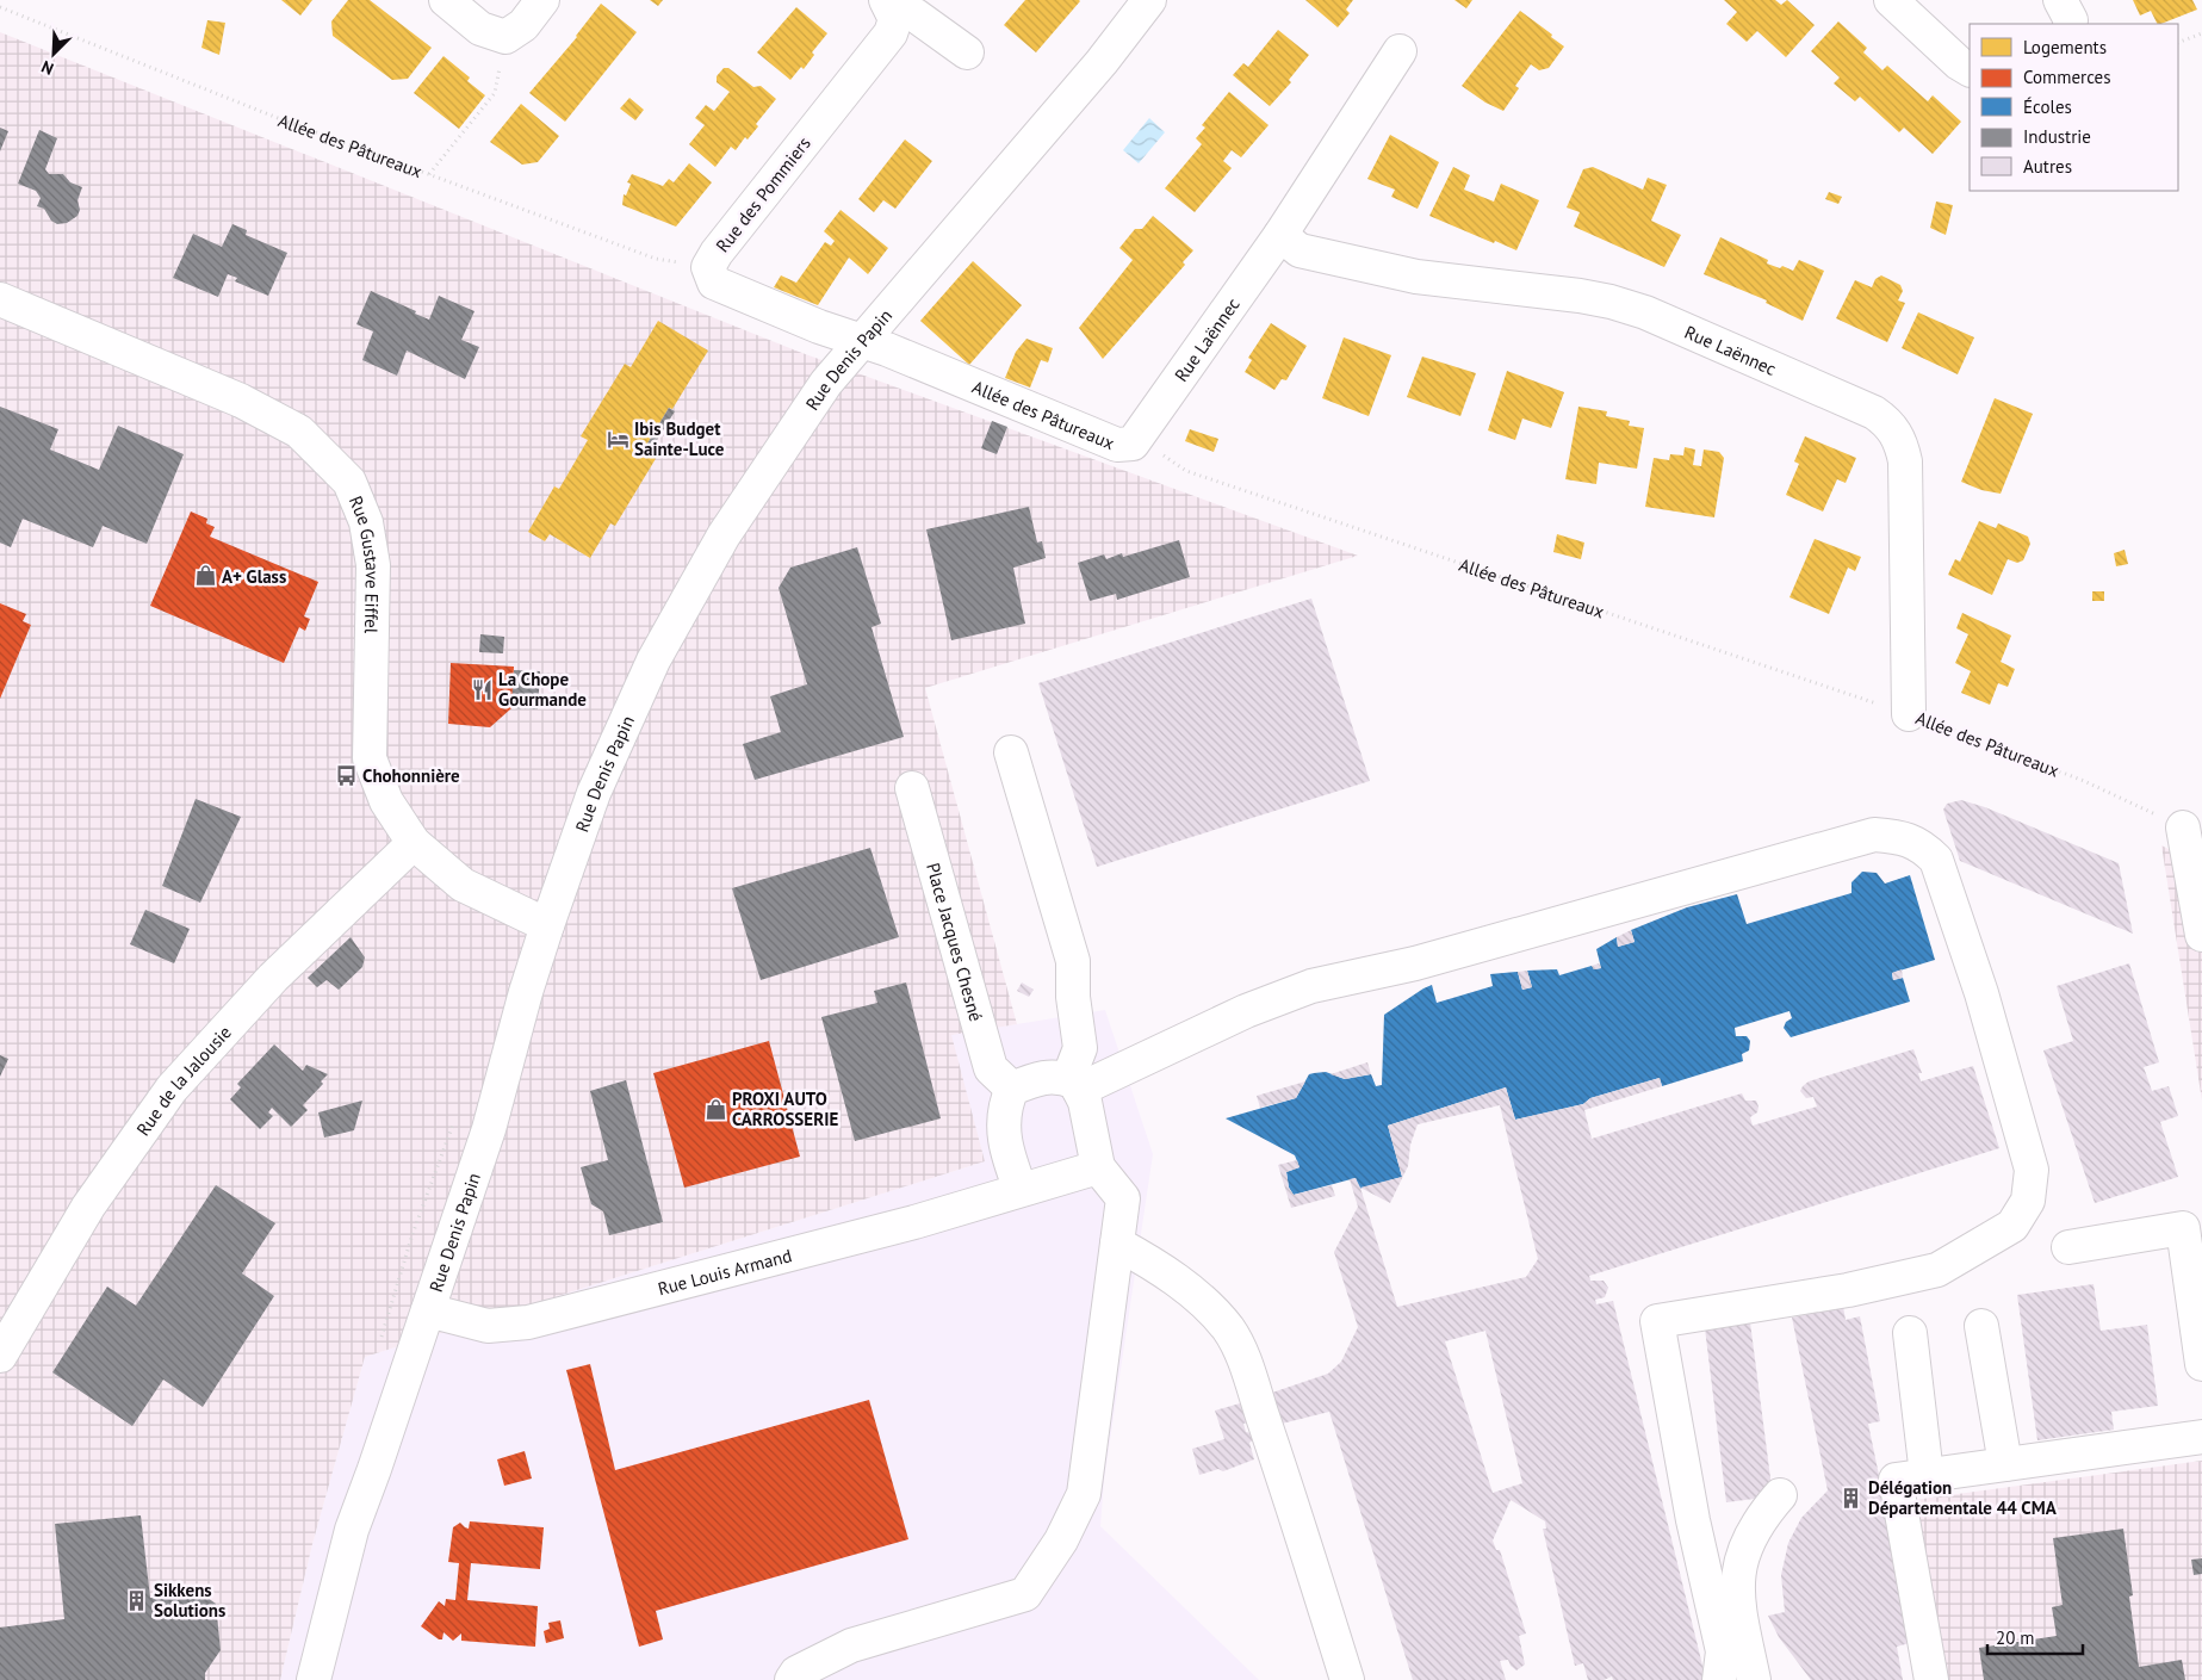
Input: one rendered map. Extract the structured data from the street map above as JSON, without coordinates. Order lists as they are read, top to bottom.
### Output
{
  "streets": {
    "street": [
      "Allée des Pâtureaux",
      "Rue des Pommiers",
      "Rue Laënnec",
      "Rue Denis Papin",
      "Rue Gustave Eiffel",
      "Place Jacques Chesné",
      "Rue de la Jalousie",
      "Rue Louis Armand"
    ]
  },
  "crossings": [
    ["Allée des Pâtureaux", "Rue des Pommiers"],
    ["Allée des Pâtureaux", "Rue Laënnec"],
    ["Allée des Pâtureaux", "Rue Denis Papin"],
    ["Rue des Pommiers", "Rue Denis Papin"],
    ["Rue Denis Papin", "Rue Gustave Eiffel"],
    ["Rue Denis Papin", "Rue Louis Armand"],
    ["Rue Gustave Eiffel", "Rue de la Jalousie"],
    ["Place Jacques Chesné", "Rue Louis Armand"]
  ],
  "places": {
    "hotel": ["Ibis Budget Sainte-Luce"],
    "shop": ["A+ Glass", "PROXI AUTO CARROSSERIE"],
    "restaurant": ["La Chope Gourmande"],
    "bus stop": ["Chohonnière"],
    "building": ["Délégation Départementale 44 CMA", "Sikkens Solutions"]
  },
  "legend": [
    "Logements",
    "Commerces",
    "Écoles",
    "Industrie",
    "Autres"
  ],
  "scale_bar": "20 m",
  "north": "bottom left"
}
